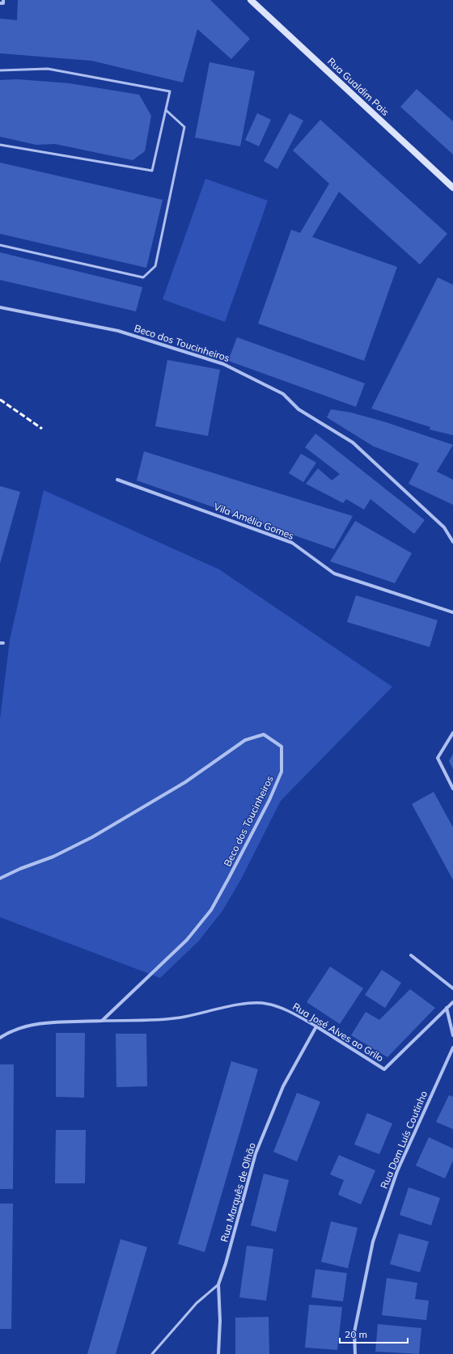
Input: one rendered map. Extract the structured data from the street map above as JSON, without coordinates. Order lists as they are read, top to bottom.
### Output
{
  "streets": {
    "main road": ["Rua Gualdim Pais"],
    "street": [
      "Beco dos Toucinheiros",
      "Vila Amélia Gomes",
      "Rua José Alves ao Grilo",
      "Rua Dom Luís Coutinho",
      "Rua Marquês de Olhão"
    ]
  },
  "crossings": [
    ["Beco dos Toucinheiros", "Rua José Alves ao Grilo"],
    ["Rua José Alves ao Grilo", "Rua Marquês de Olhão"]
  ],
  "scale_bar": "20 m"
}
